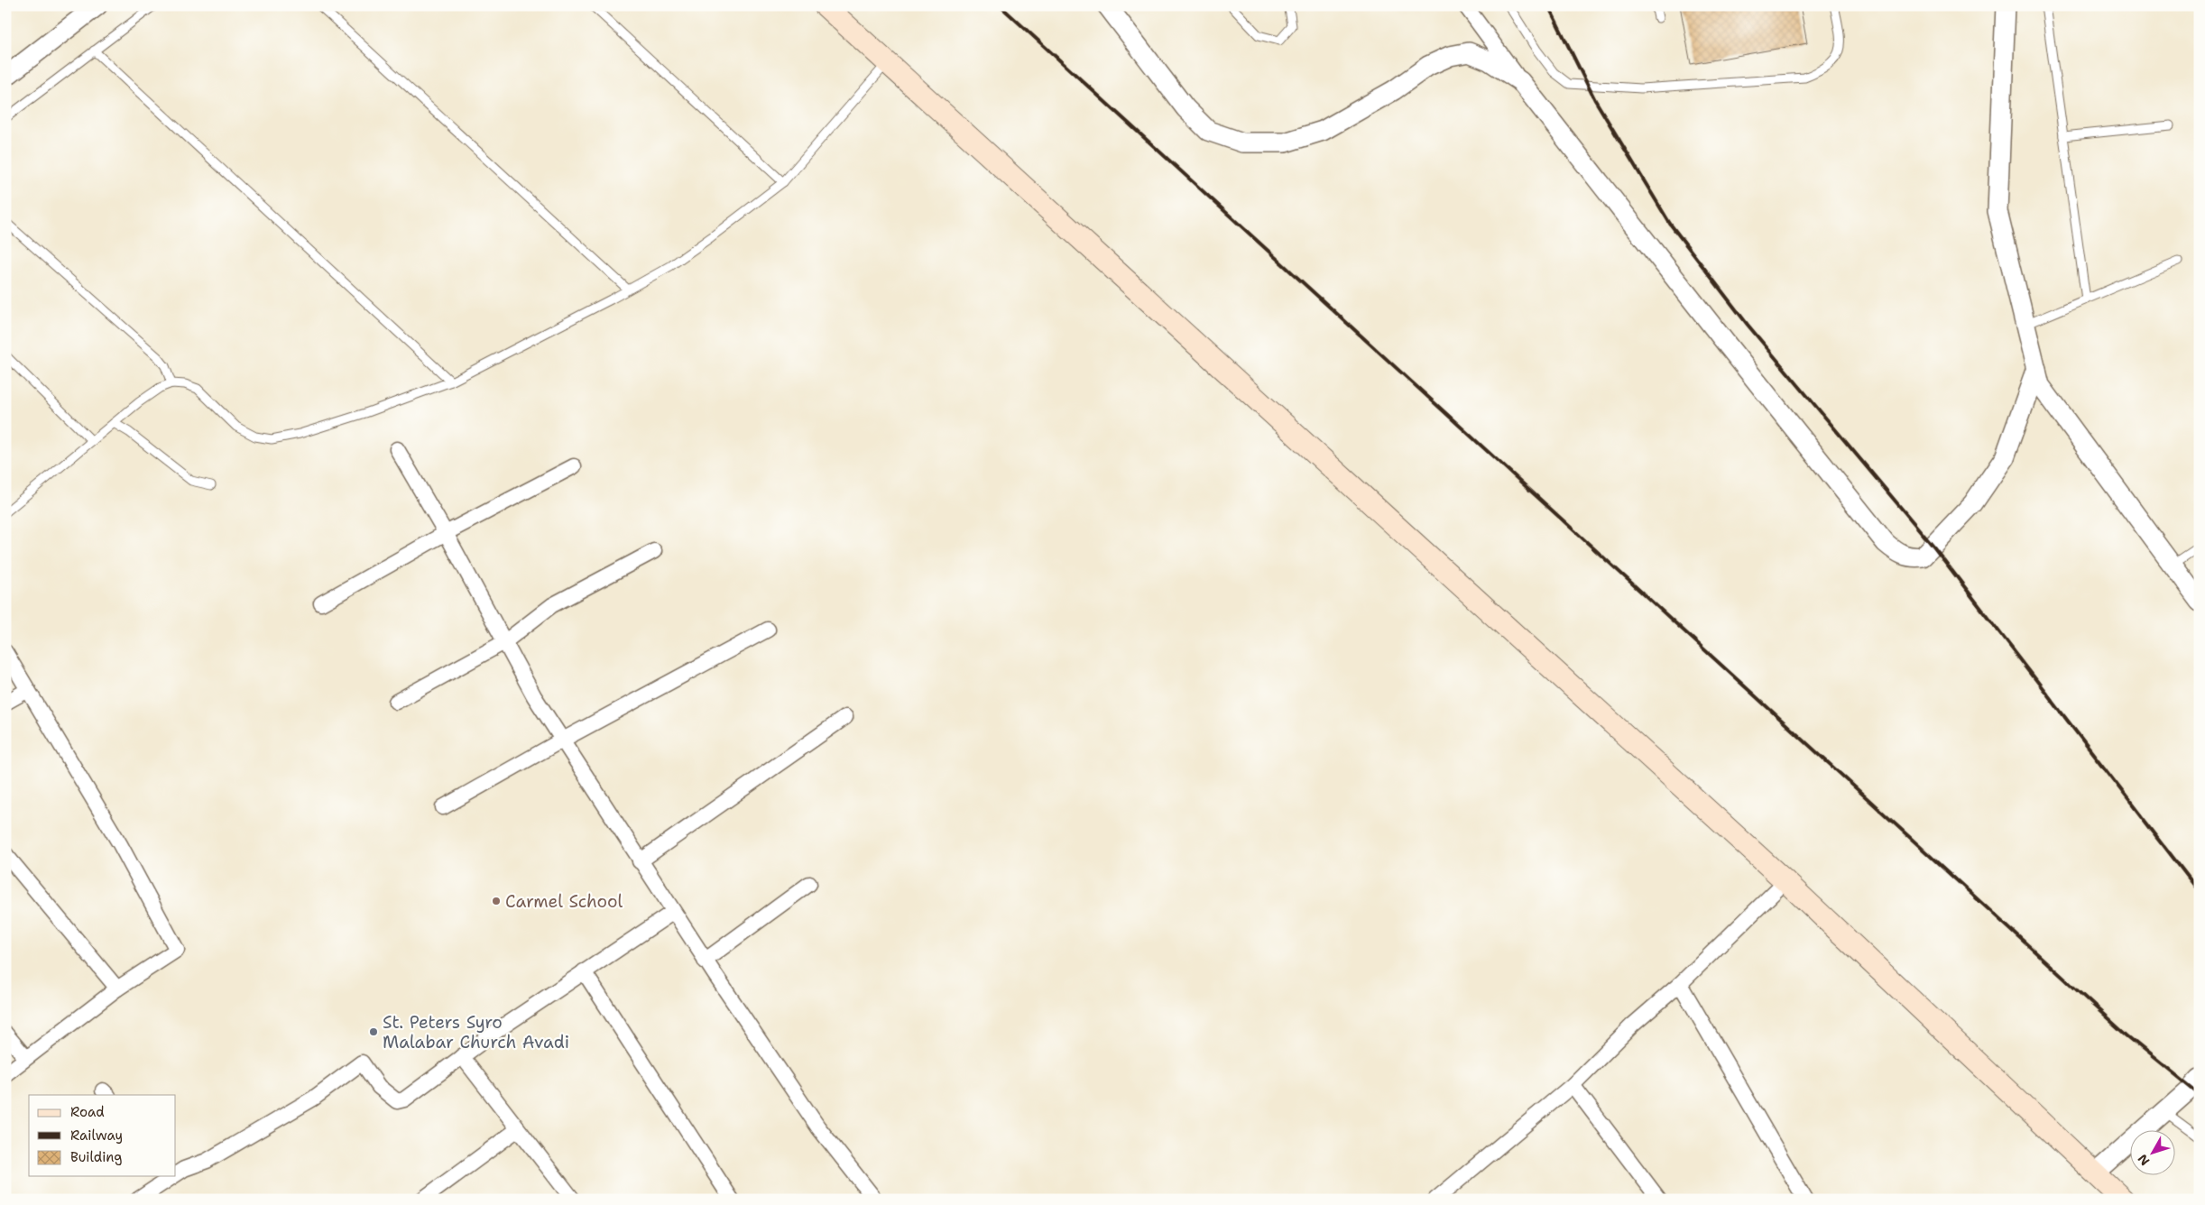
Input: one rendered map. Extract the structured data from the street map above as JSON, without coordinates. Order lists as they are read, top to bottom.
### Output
{
  "places": ["Carmel School", "St. Peters Syro Malabar Church Avadi"],
  "legend": ["Road", "Railway", "Building"],
  "north": "bottom left"
}
